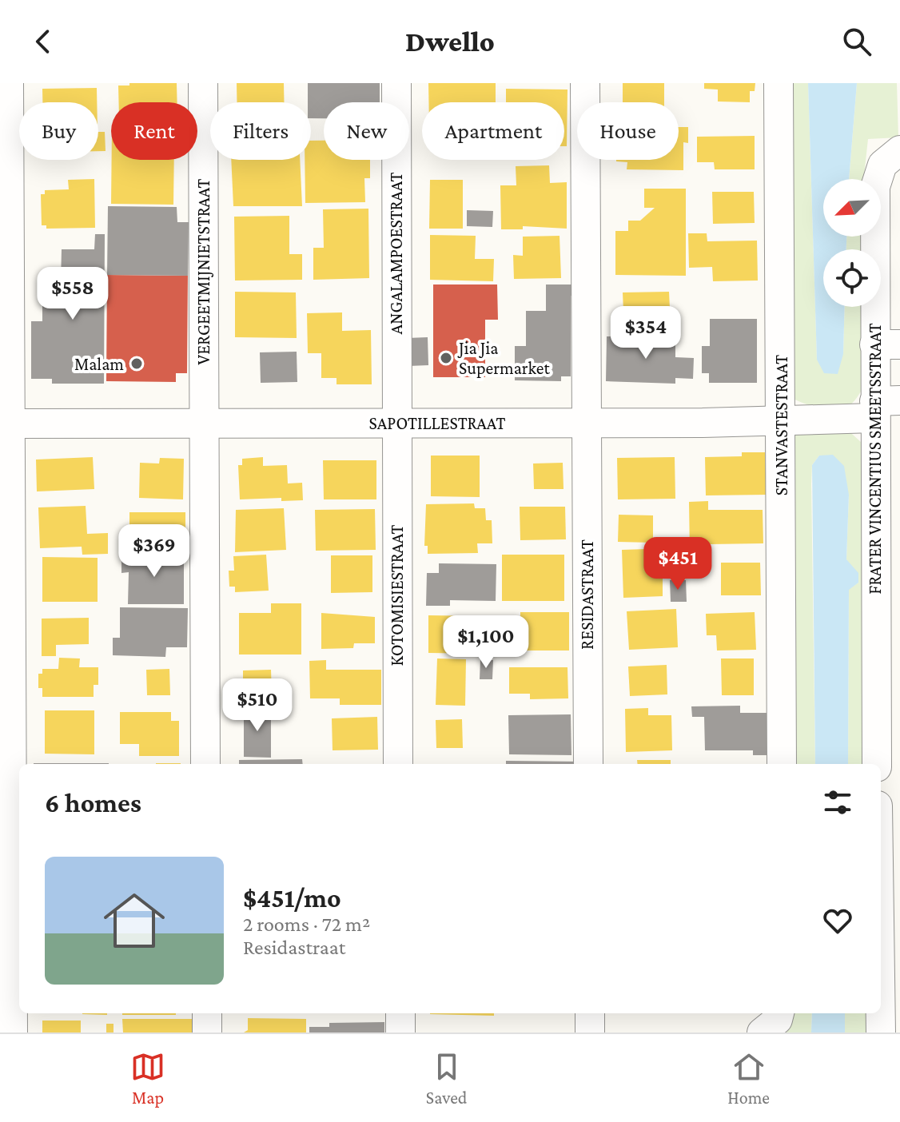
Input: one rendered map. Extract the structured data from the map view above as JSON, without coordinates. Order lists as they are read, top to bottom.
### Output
{
  "streets": {
    "street": [
      "ANGALAMPOESTRAAT",
      "VERGEETMIJNIETSTRAAT",
      "SAPOTILLESTRAAT",
      "STANVASTESTRAAT",
      "FRATER VINCENTIUS SMEETSSTRAAT",
      "RESIDASTRAAT",
      "KOTOMISIESTRAAT"
    ]
  },
  "crossings": [
    ["ANGALAMPOESTRAAT", "SAPOTILLESTRAAT"],
    ["ANGALAMPOESTRAAT", "KOTOMISIESTRAAT"],
    ["VERGEETMIJNIETSTRAAT", "SAPOTILLESTRAAT"],
    ["SAPOTILLESTRAAT", "STANVASTESTRAAT"],
    ["SAPOTILLESTRAAT", "FRATER VINCENTIUS SMEETSSTRAAT"],
    ["SAPOTILLESTRAAT", "RESIDASTRAAT"],
    ["SAPOTILLESTRAAT", "KOTOMISIESTRAAT"]
  ],
  "places": ["Jia Jia Supermarket", "Malam"],
  "north": "bottom left",
  "page": {
    "header": "Dwello",
    "chip": [
      "Buy",
      "Rent",
      "Filters",
      "New",
      "Apartment",
      "House"
    ],
    "price": [
      "$558",
      "$354",
      "$369",
      "$451",
      "$1,100",
      "$510"
    ],
    "heading": "6 homes",
    "list": [
      {
        "name": "$451/mo",
        "note": "2 rooms · 72 m² · Residastraat"
      }
    ],
    "tabs": ["Map", "Saved", "Home"]
  }
}
